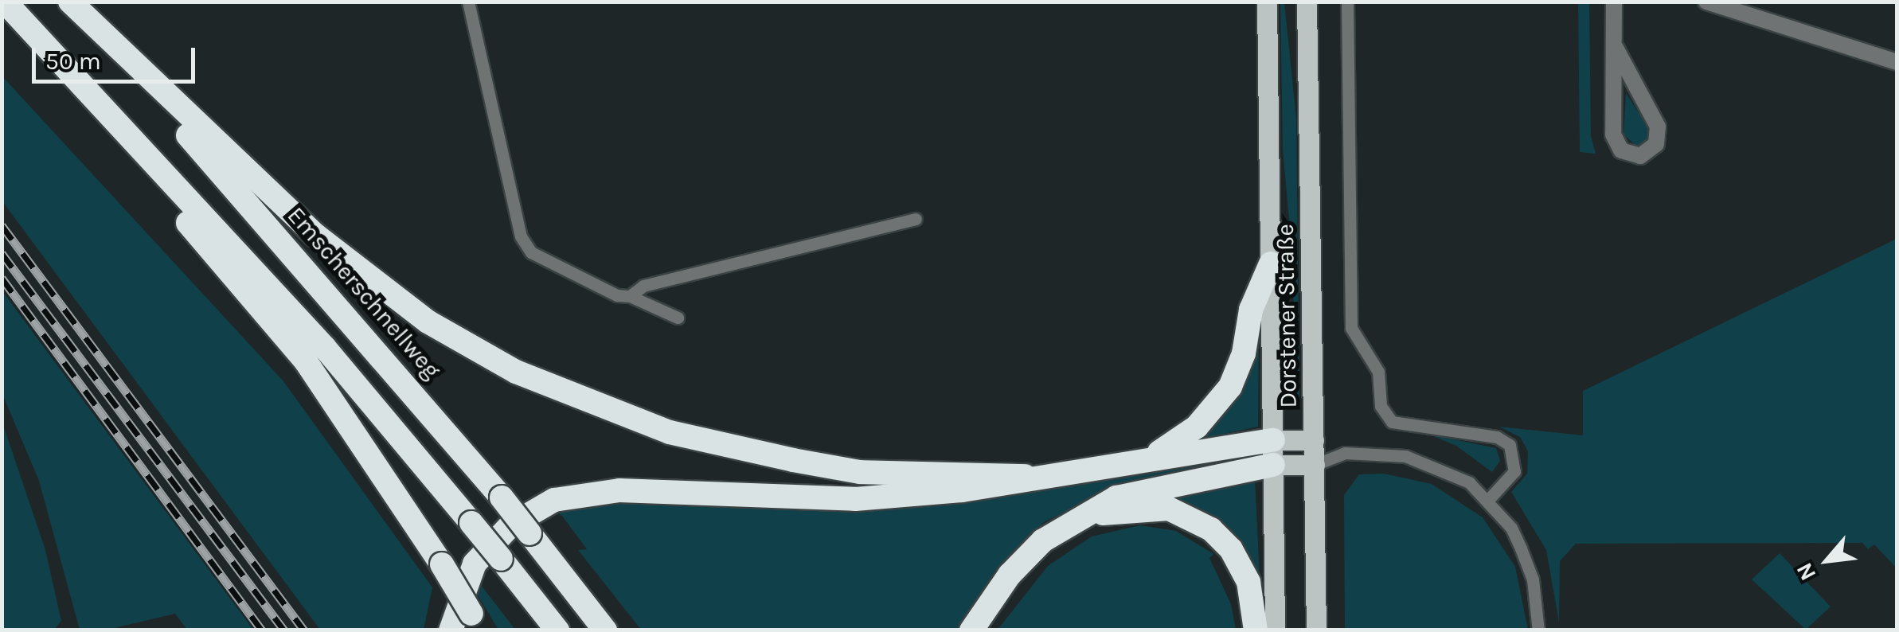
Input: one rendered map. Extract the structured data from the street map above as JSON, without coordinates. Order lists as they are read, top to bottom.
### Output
{
  "streets": {
    "highway": ["Emscherschnellweg"],
    "main road": ["Dorstener Straße"]
  },
  "scale_bar": "50 m",
  "north": "bottom left"
}
